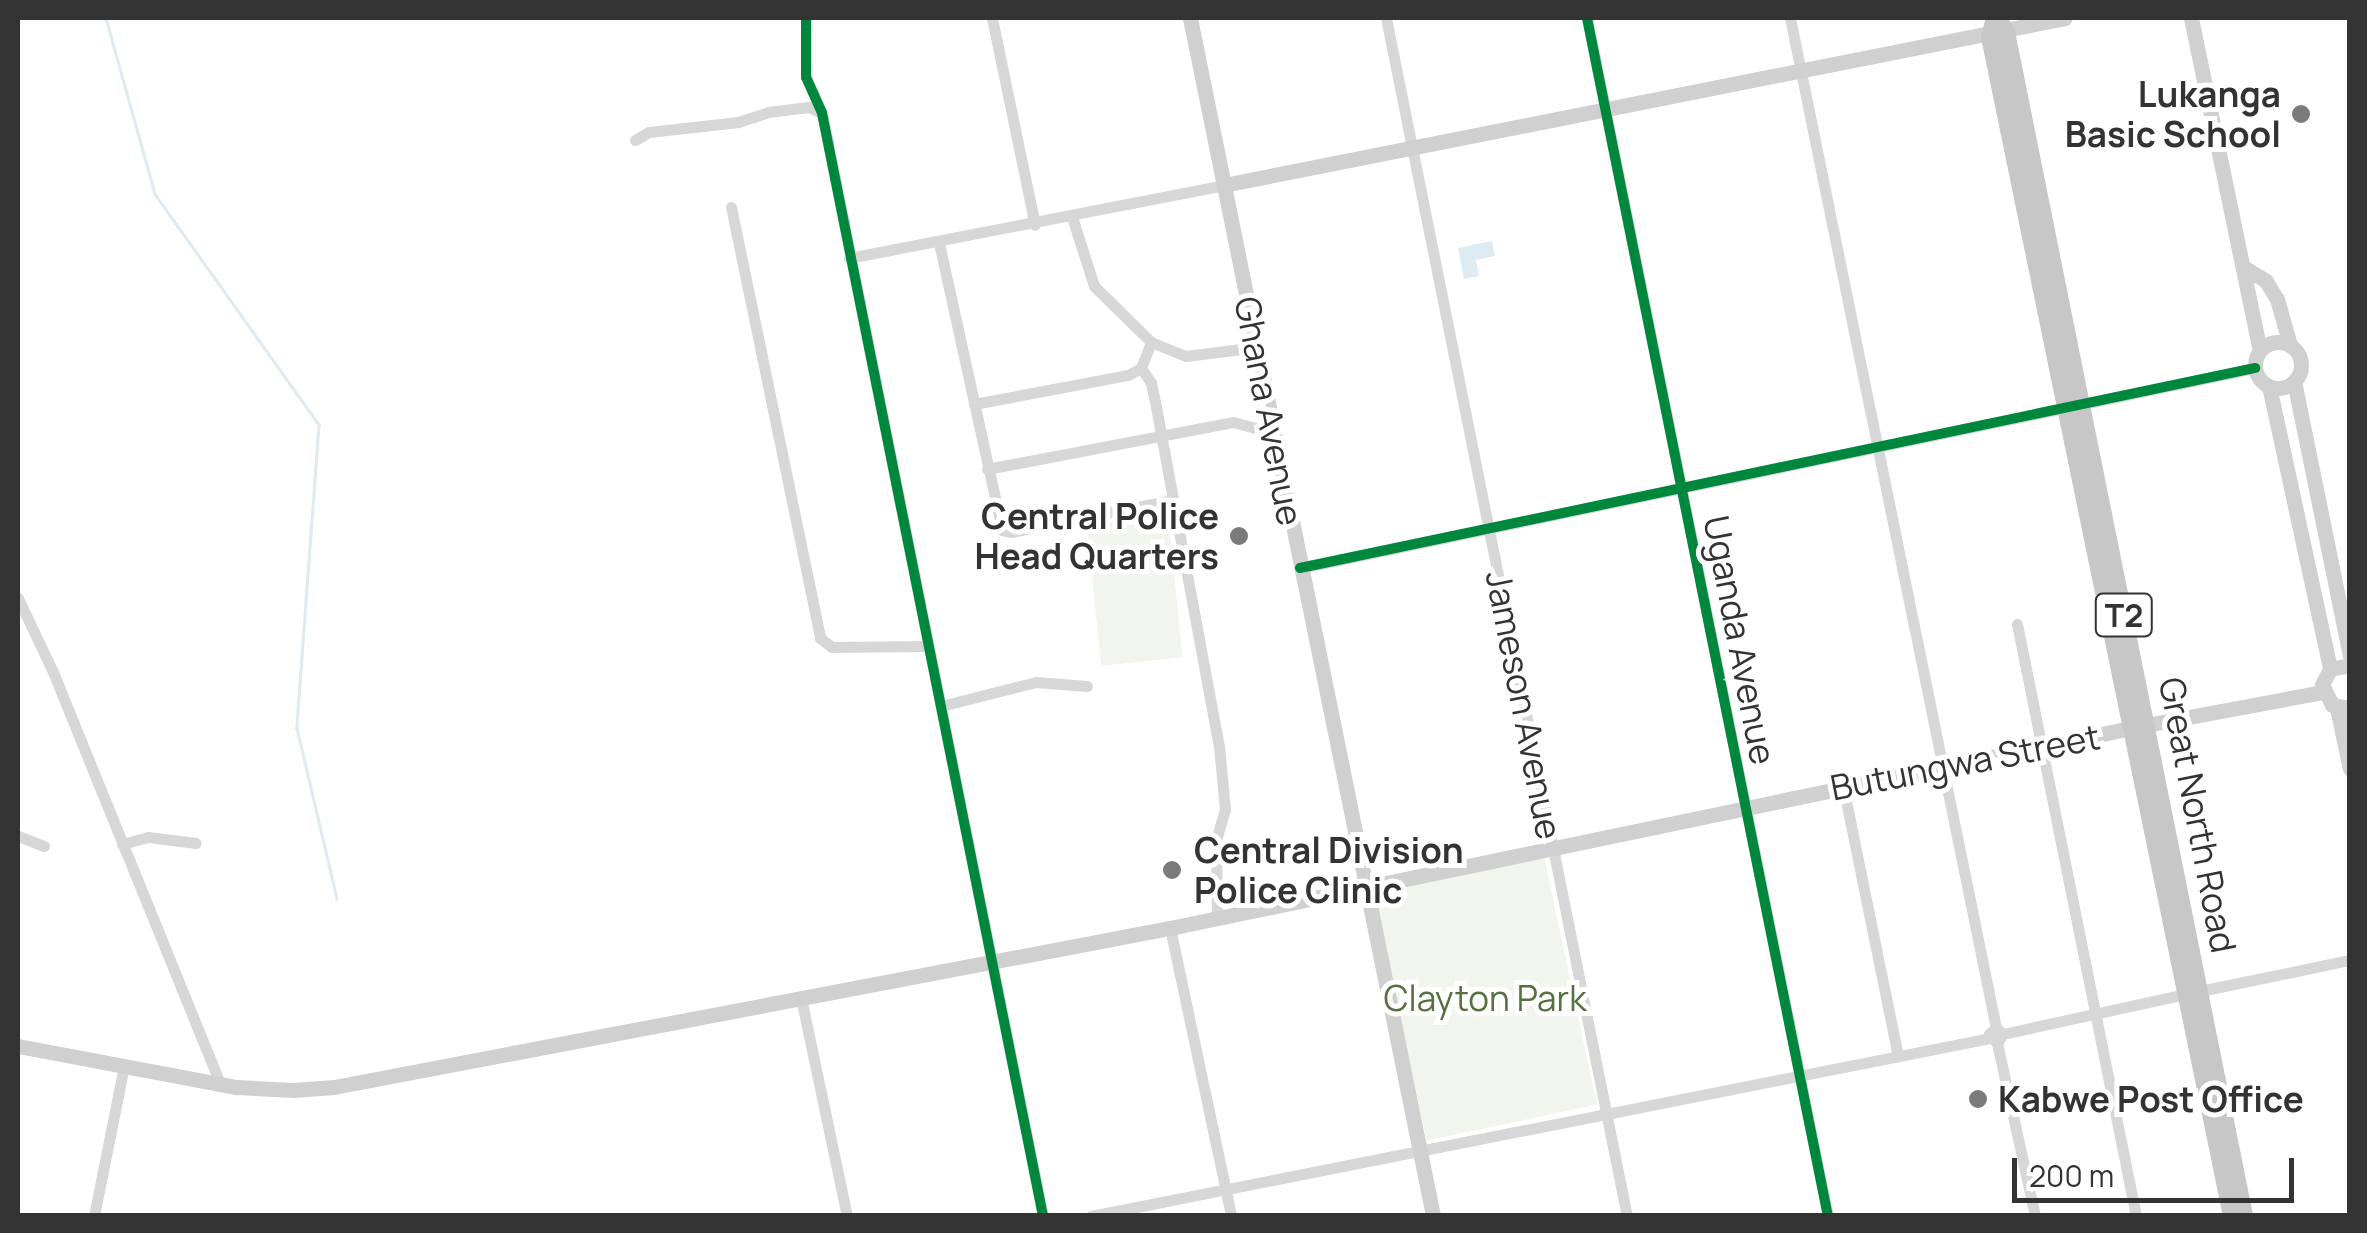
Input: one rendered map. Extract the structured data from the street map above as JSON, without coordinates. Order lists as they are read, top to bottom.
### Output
{
  "streets": {
    "highway": ["T2", "Great North Road"],
    "main road": ["Ghana Avenue", "Butungwa Street"],
    "street": ["Uganda Avenue", "Jameson Avenue"]
  },
  "crossings": [
    ["Ghana Avenue", "Butungwa Street"],
    ["Uganda Avenue", "Butungwa Street"],
    ["Jameson Avenue", "Butungwa Street"],
    ["Butungwa Street", "Great North Road"]
  ],
  "parks": ["Clayton Park"],
  "places": [
    "Lukanga Basic School",
    "Central Police Head Quarters",
    "Central Division Police Clinic",
    "Kabwe Post Office"
  ],
  "scale_bar": "200 m"
}
